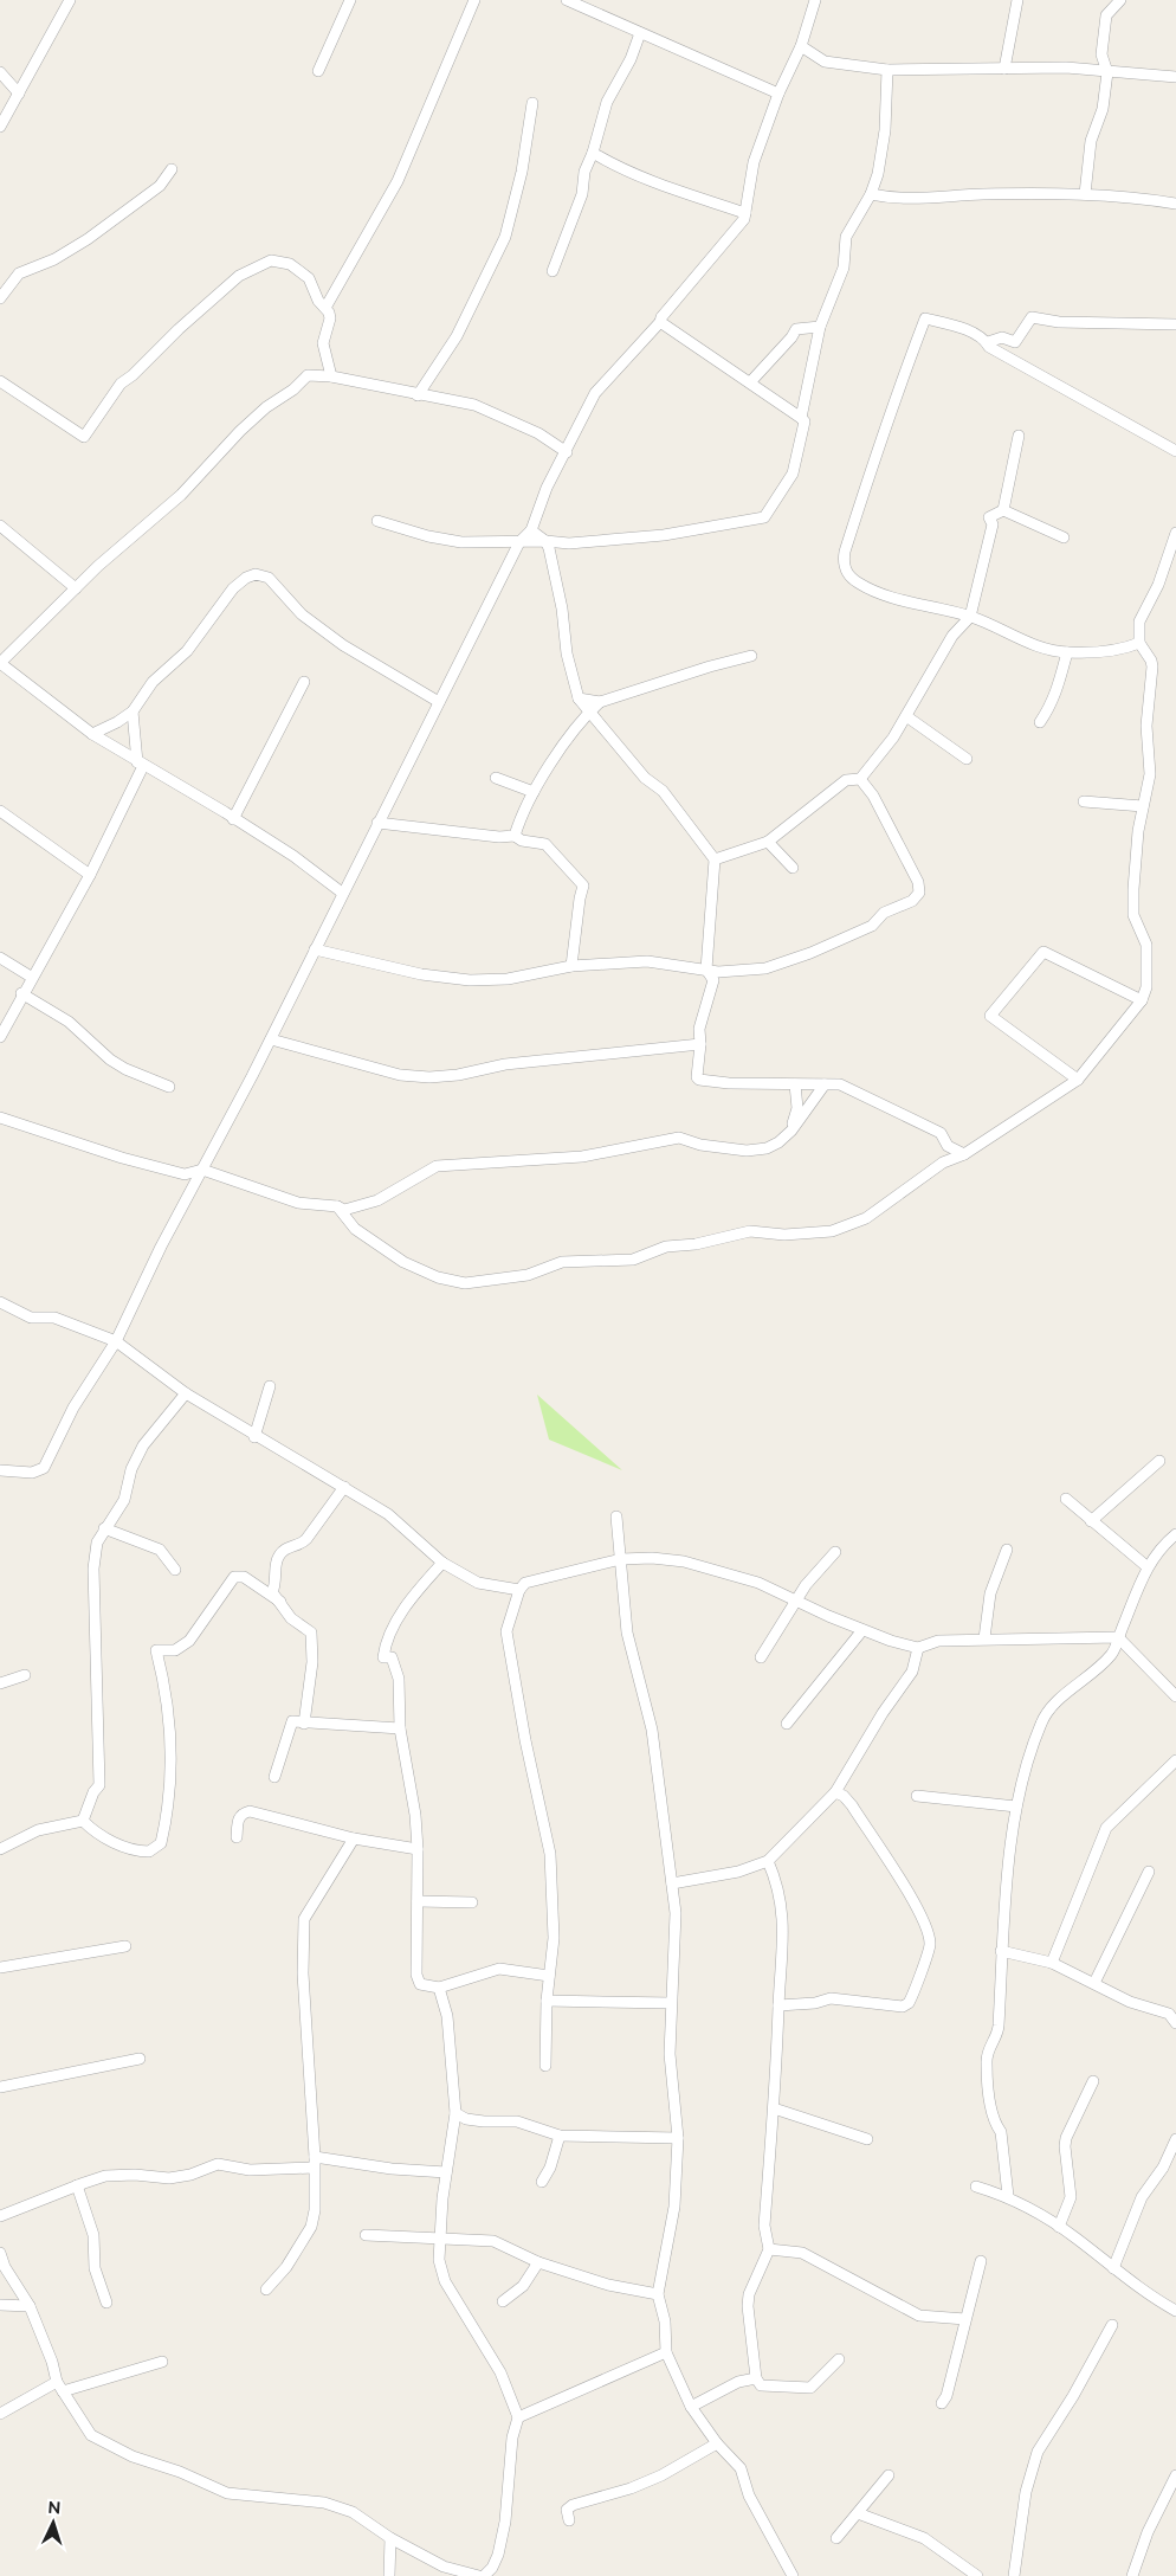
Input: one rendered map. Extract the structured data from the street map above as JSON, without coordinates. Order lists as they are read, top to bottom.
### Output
{
  "north": "top"
}
